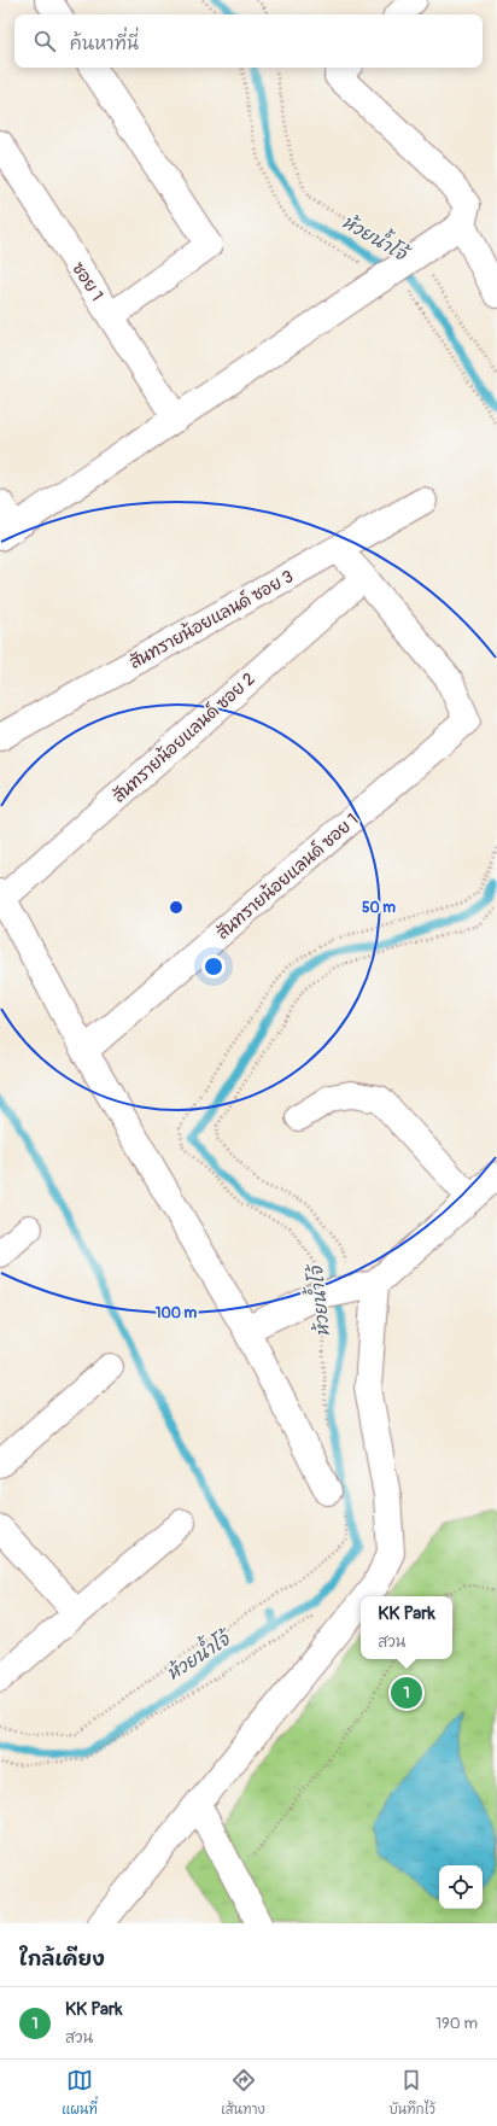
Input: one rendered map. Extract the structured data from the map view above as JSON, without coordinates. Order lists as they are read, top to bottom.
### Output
{
  "streets": {
    "street": [
      "ซอย 1",
      "สันทรายน้อยแลนด์ ซอย 3",
      "สันทรายน้อยแลนด์ ซอย 2",
      "สันทรายน้อยแลนด์ ซอย 1"
    ]
  },
  "crossings": [
    ["สันทรายน้อยแลนด์ ซอย 2", "สันทรายน้อยแลนด์ ซอย 1"]
  ],
  "water": ["ห้วยน้ำโจ้"],
  "page": {
    "search": "ค้นหาที่นี่",
    "popup": ["KK Park", "สวน"],
    "pins": "1",
    "heading": "ใกล้เคียง",
    "list": [
      {
        "mark": "1",
        "name": "KK Park",
        "note": "สวน",
        "value": "190 m"
      }
    ],
    "nav": ["แผนที่", "เส้นทาง", "บันทึกไว้"]
  },
  "rings": ["50 m", "100 m"]
}
